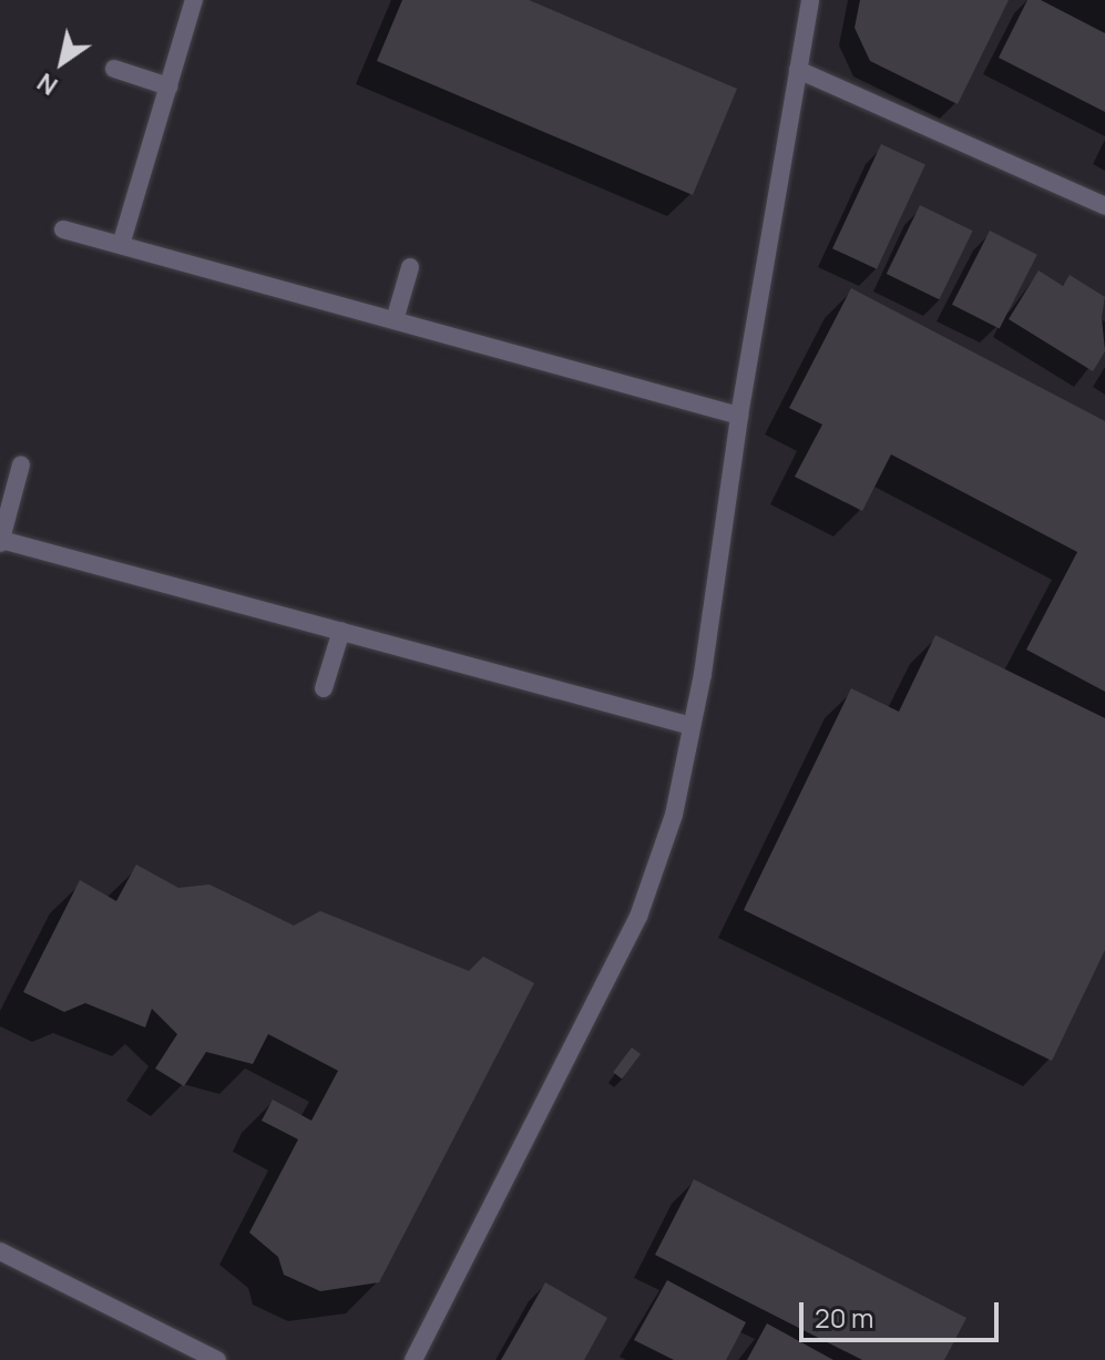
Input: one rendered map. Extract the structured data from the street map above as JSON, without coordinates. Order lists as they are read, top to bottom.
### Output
{
  "scale_bar": "20 m",
  "north": "bottom left"
}
